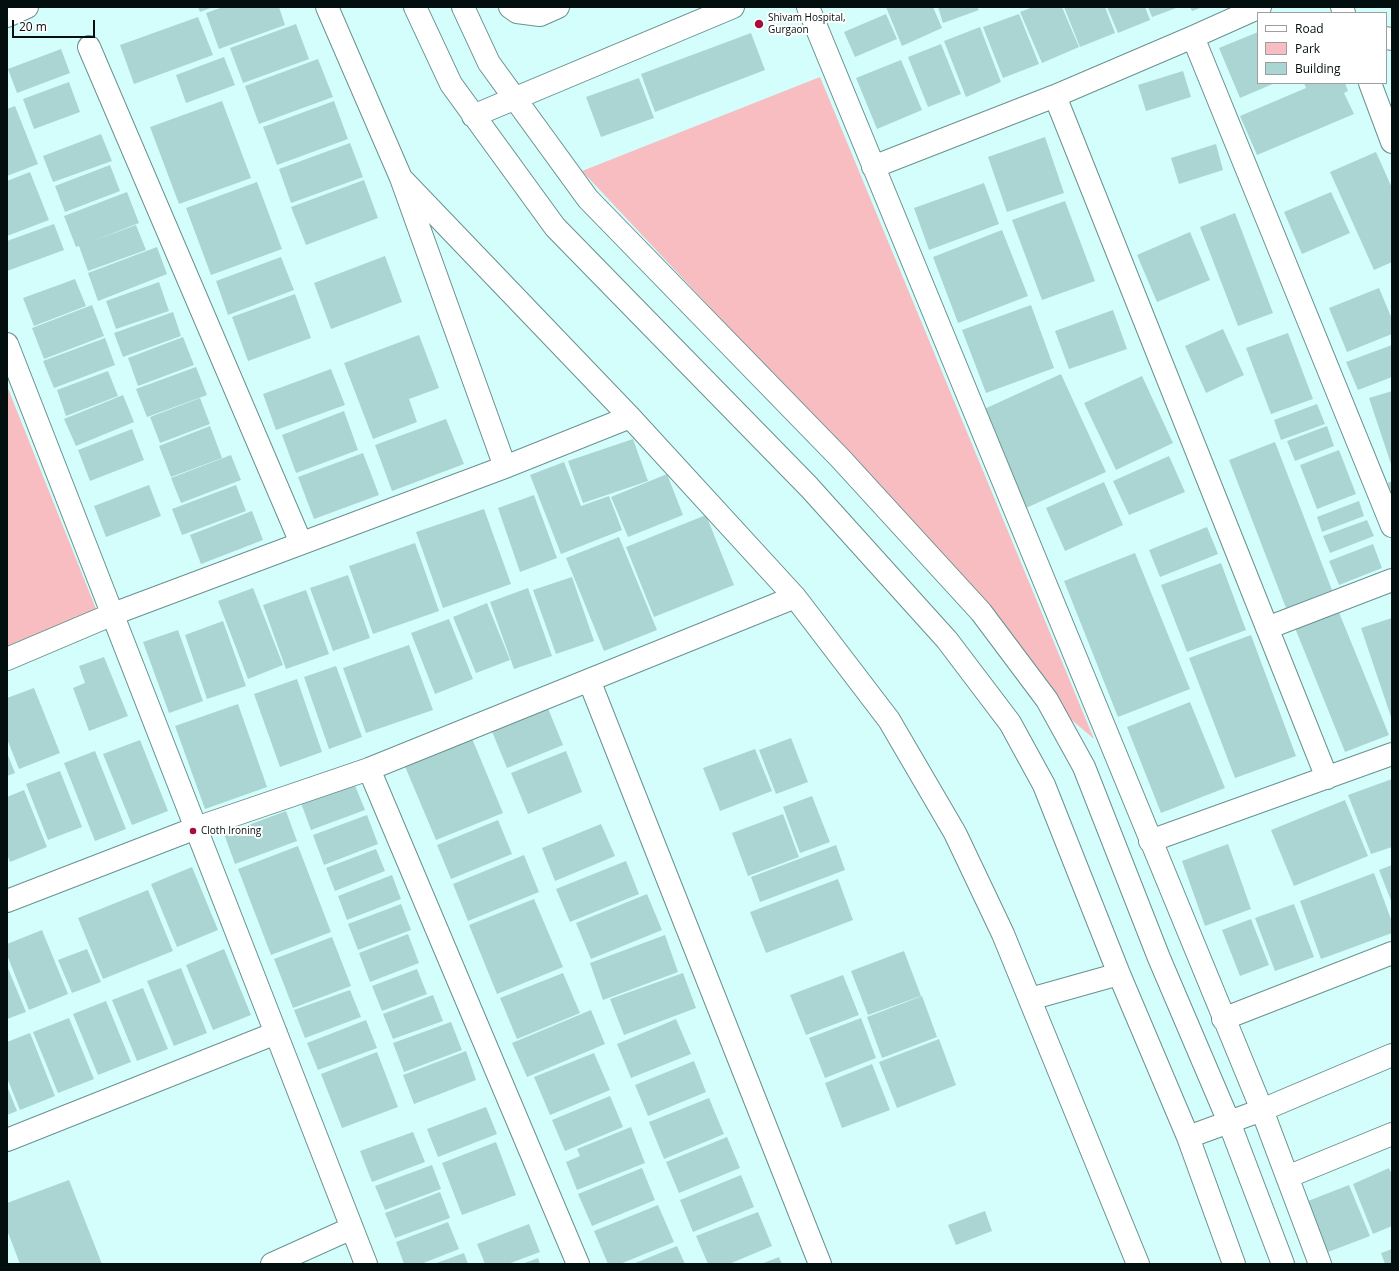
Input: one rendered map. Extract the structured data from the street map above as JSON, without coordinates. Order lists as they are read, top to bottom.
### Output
{
  "places": ["Shivam Hospital, Gurgaon", "Cloth Ironing"],
  "legend": ["Road", "Park", "Building"],
  "scale_bar": "20 m"
}
